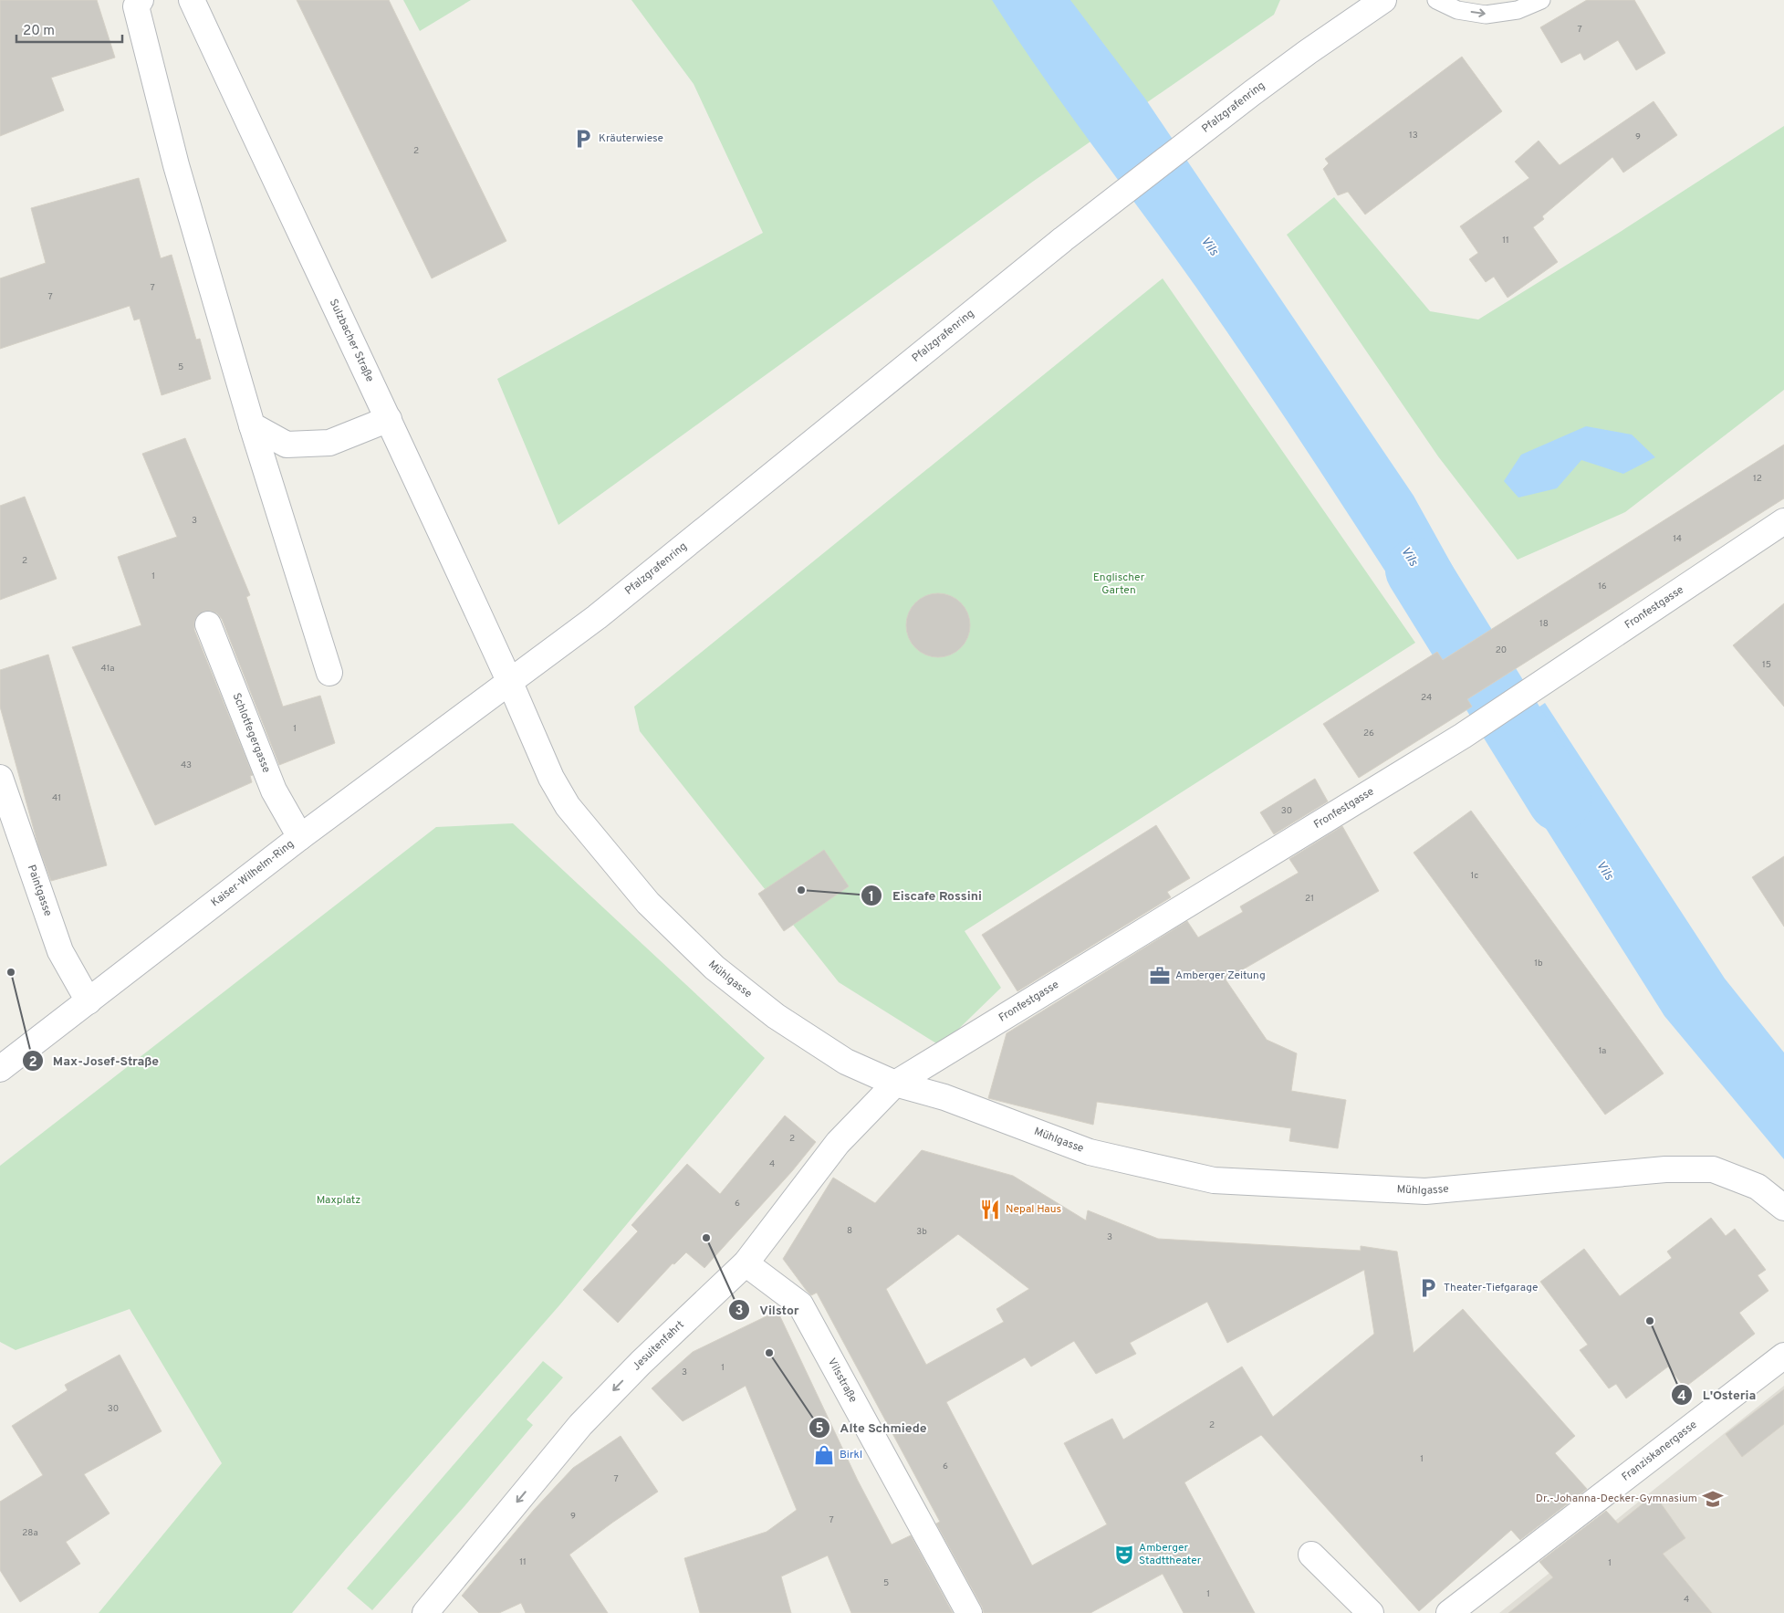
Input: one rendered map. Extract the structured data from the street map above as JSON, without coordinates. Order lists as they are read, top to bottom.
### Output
{
  "streets": {
    "street": [
      "Pfalzgrafenring",
      "Sulzbacher Straße",
      "Fronfestgasse",
      "Schlotfegergasse",
      "Kaiser-Wilhelm-Ring",
      "Paintgasse",
      "Mühlgasse",
      "Jesuitenfahrt",
      "Vilsstraße",
      "Franziskanergasse"
    ]
  },
  "crossings": [
    ["Pfalzgrafenring", "Sulzbacher Straße"],
    ["Pfalzgrafenring", "Kaiser-Wilhelm-Ring"],
    ["Pfalzgrafenring", "Mühlgasse"],
    ["Sulzbacher Straße", "Kaiser-Wilhelm-Ring"],
    ["Sulzbacher Straße", "Mühlgasse"],
    ["Fronfestgasse", "Mühlgasse"],
    ["Fronfestgasse", "Jesuitenfahrt"],
    ["Schlotfegergasse", "Kaiser-Wilhelm-Ring"],
    ["Kaiser-Wilhelm-Ring", "Paintgasse"],
    ["Kaiser-Wilhelm-Ring", "Mühlgasse"],
    ["Mühlgasse", "Jesuitenfahrt"],
    ["Jesuitenfahrt", "Vilsstraße"]
  ],
  "one_way": ["Jesuitenfahrt"],
  "water": ["Vils"],
  "parks": ["Englischer Garten", "Maxplatz"],
  "places": {
    "parking": ["Kräuterwiese", "Theater-Tiefgarage"],
    "other": [
      "Eiscafe Rossini",
      "Max-Josef-Straße",
      "Vilstor",
      "L'Osteria",
      "Alte Schmiede"
    ],
    "office": ["Amberger Zeitung"],
    "restaurant": ["Nepal Haus"],
    "shop": ["Birkl"],
    "school or university": ["Dr.-Johanna-Decker-Gymnasium"],
    "theatre": ["Amberger Stadttheater"]
  },
  "house_numbers": [
    "7",
    "13",
    "9",
    "2",
    "11",
    "7",
    "7",
    "5",
    "12",
    "3",
    "14",
    "2",
    "1",
    "16",
    "18",
    "20",
    "15",
    "41a",
    "24",
    "1",
    "26",
    "43",
    "41",
    "30",
    "1c",
    "21",
    "1b",
    "1a",
    "2",
    "4",
    "6",
    "8",
    "3b",
    "3",
    "1",
    "3",
    "30",
    "2",
    "1",
    "6",
    "7",
    "9",
    "7",
    "28a",
    "11",
    "1",
    "5",
    "1",
    "4"
  ],
  "scale_bar": "20 m"
}
